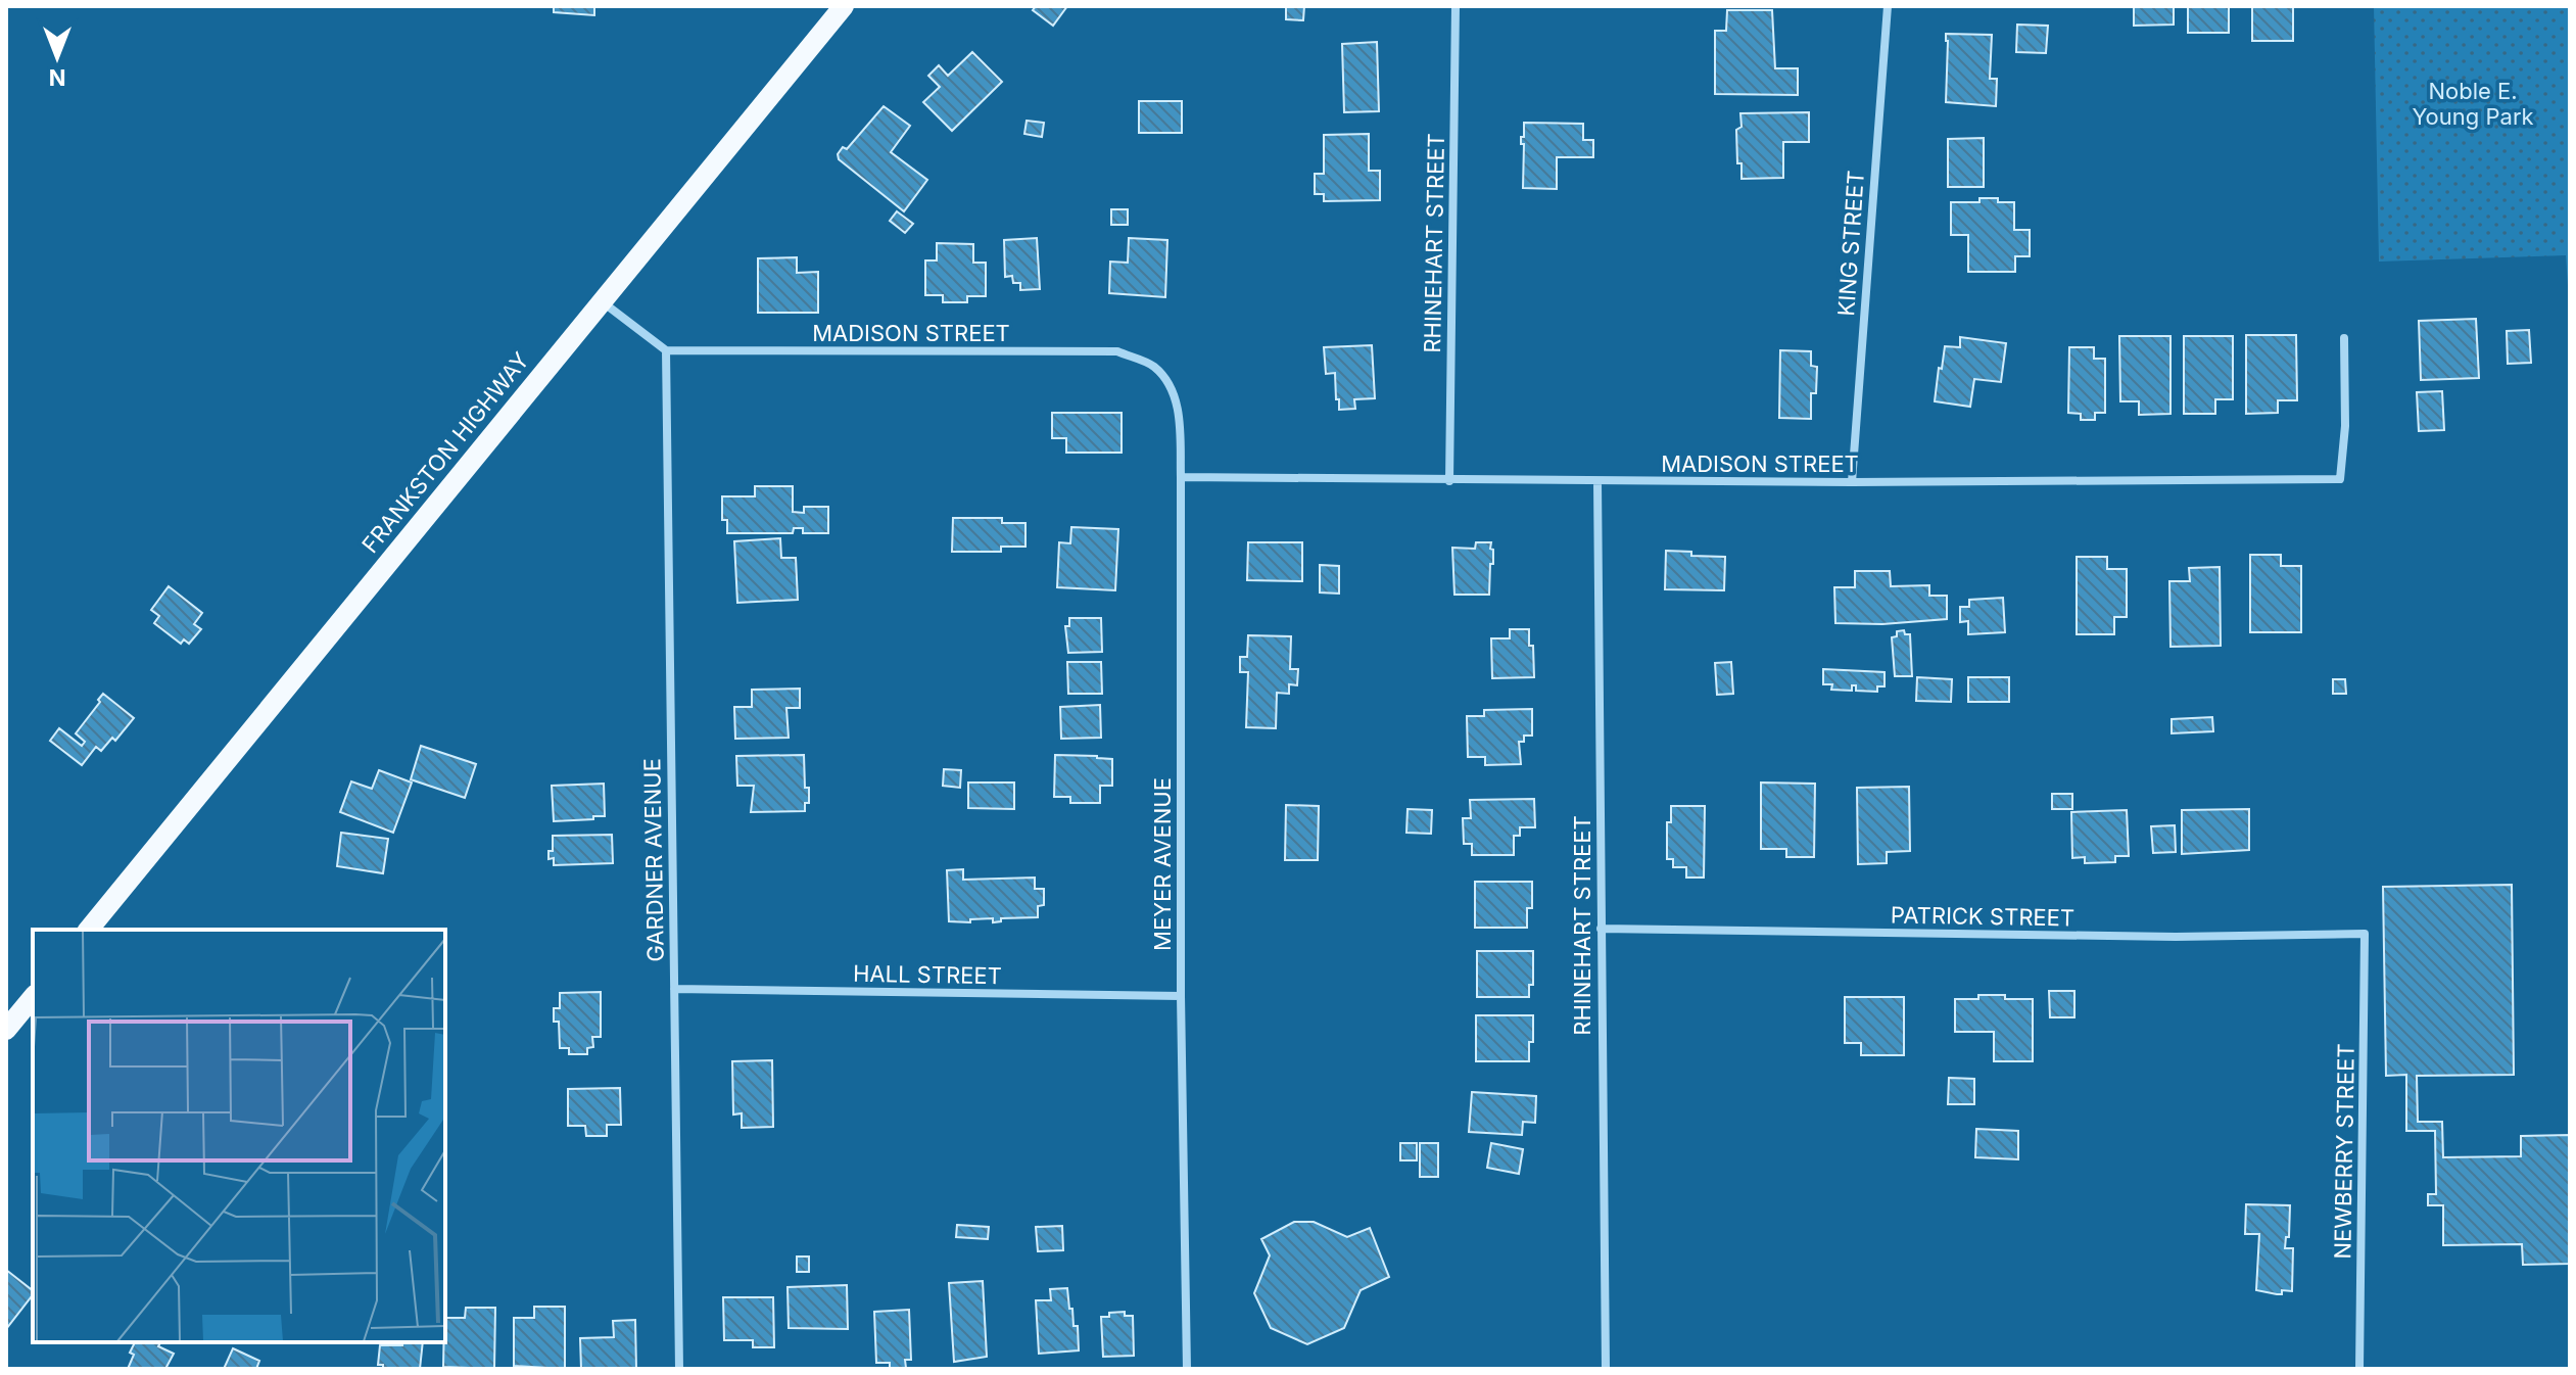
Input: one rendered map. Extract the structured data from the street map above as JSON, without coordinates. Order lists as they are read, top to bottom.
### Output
{
  "streets": {
    "main road": ["FRANKSTON HIGHWAY"],
    "street": [
      "RHINEHART STREET",
      "KING STREET",
      "MADISON STREET",
      "GARDNER AVENUE",
      "MEYER AVENUE",
      "PATRICK STREET",
      "HALL STREET",
      "NEWBERRY STREET"
    ]
  },
  "crossings": [
    ["RHINEHART STREET", "MADISON STREET"],
    ["RHINEHART STREET", "PATRICK STREET"],
    ["KING STREET", "MADISON STREET"],
    ["MADISON STREET", "GARDNER AVENUE"],
    ["MADISON STREET", "MEYER AVENUE"],
    ["GARDNER AVENUE", "HALL STREET"],
    ["MEYER AVENUE", "HALL STREET"],
    ["PATRICK STREET", "NEWBERRY STREET"]
  ],
  "parks": ["Noble E. Young Park"],
  "north": "bottom"
}
